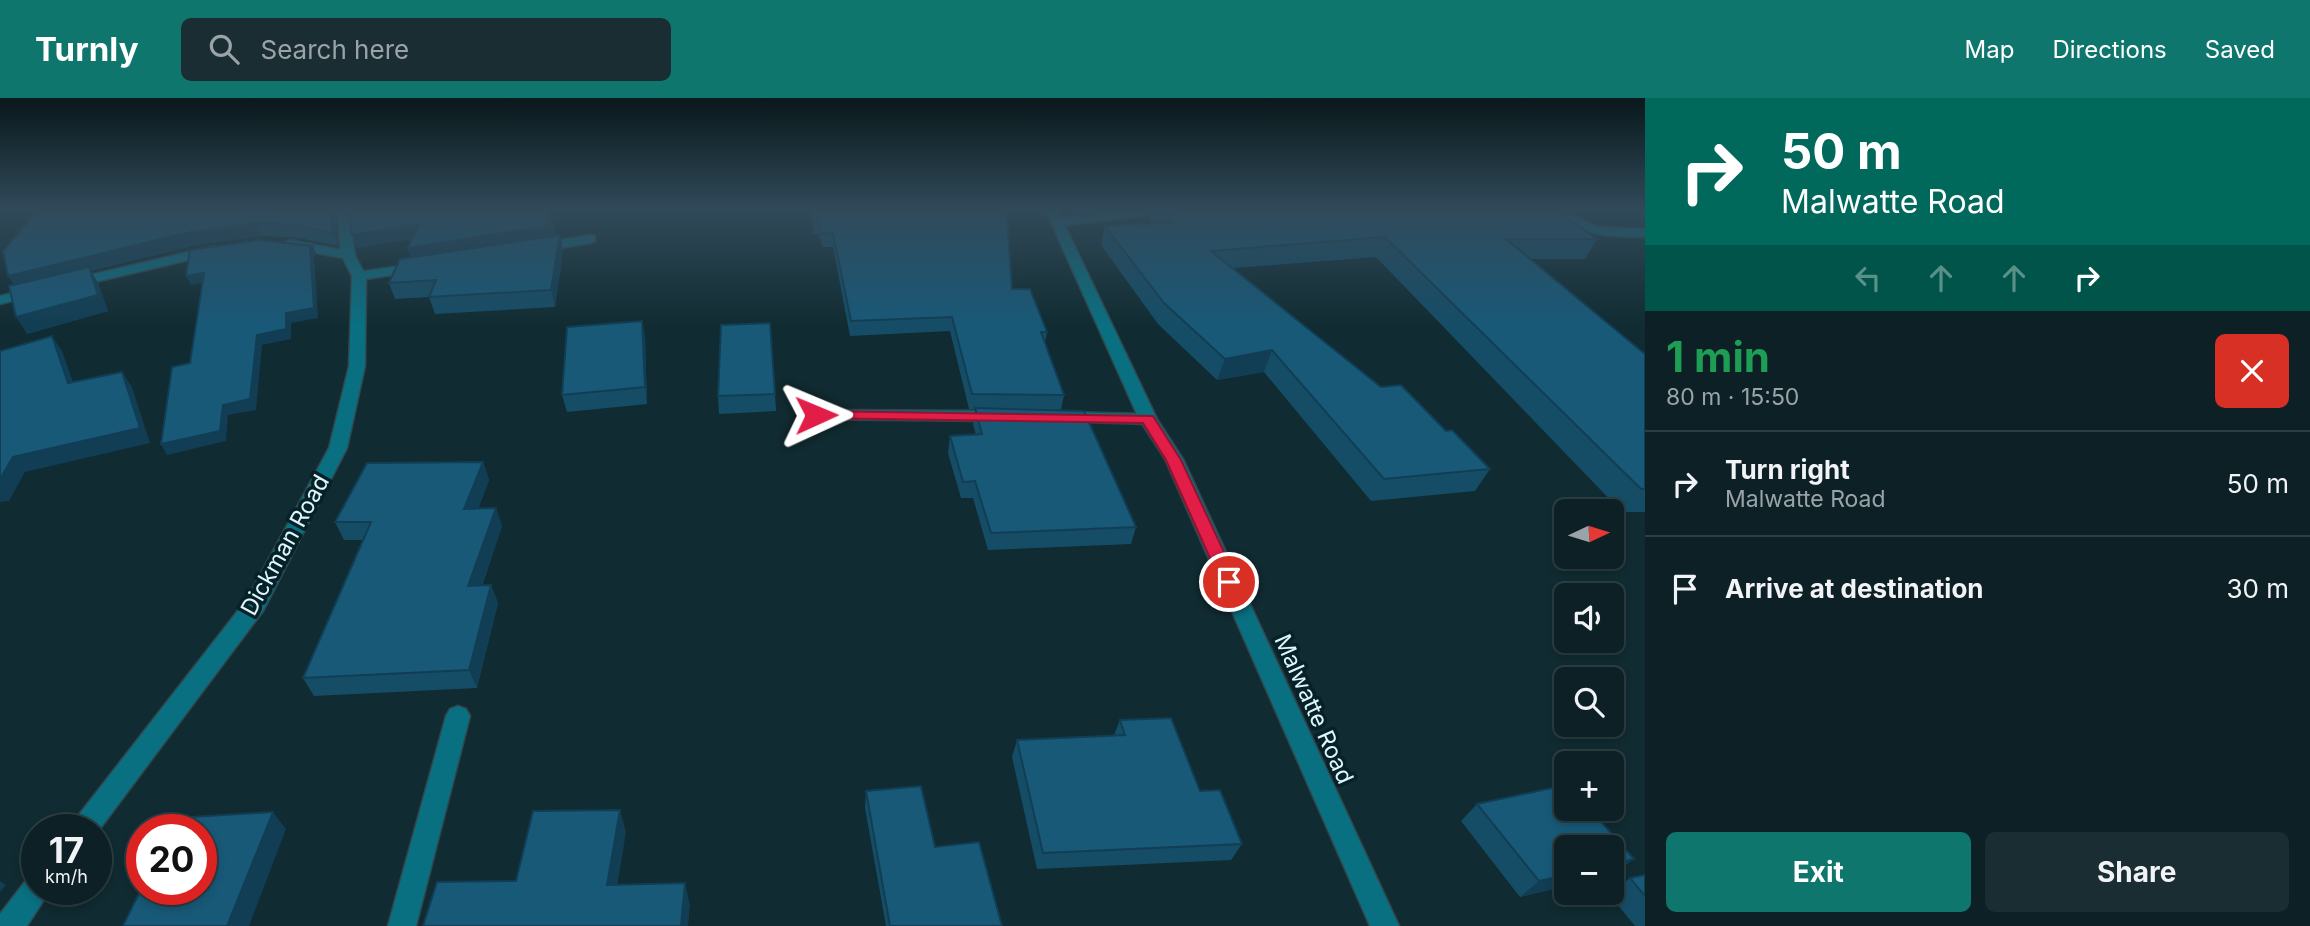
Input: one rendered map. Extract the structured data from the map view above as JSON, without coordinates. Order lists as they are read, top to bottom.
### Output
{
  "streets": {
    "street": ["Dickman Road", "Malwatte Road"]
  },
  "north": "right",
  "page": {
    "header": "Turnly",
    "search": "Search here",
    "nav": ["Map", "Directions", "Saved"],
    "turn": ["50 m", "Malwatte Road"],
    "heading": ["1 min", "80 m · 15:50"],
    "list": [
      {
        "name": "Turn right",
        "note": "Malwatte Road",
        "value": "50 m"
      },
      {
        "name": "Arrive at destination",
        "value": "30 m"
      }
    ],
    "map_buttons": ["+", "−"],
    "speed": "17 km/h",
    "limit": "20",
    "buttons": ["Exit", "Share"]
  }
}
